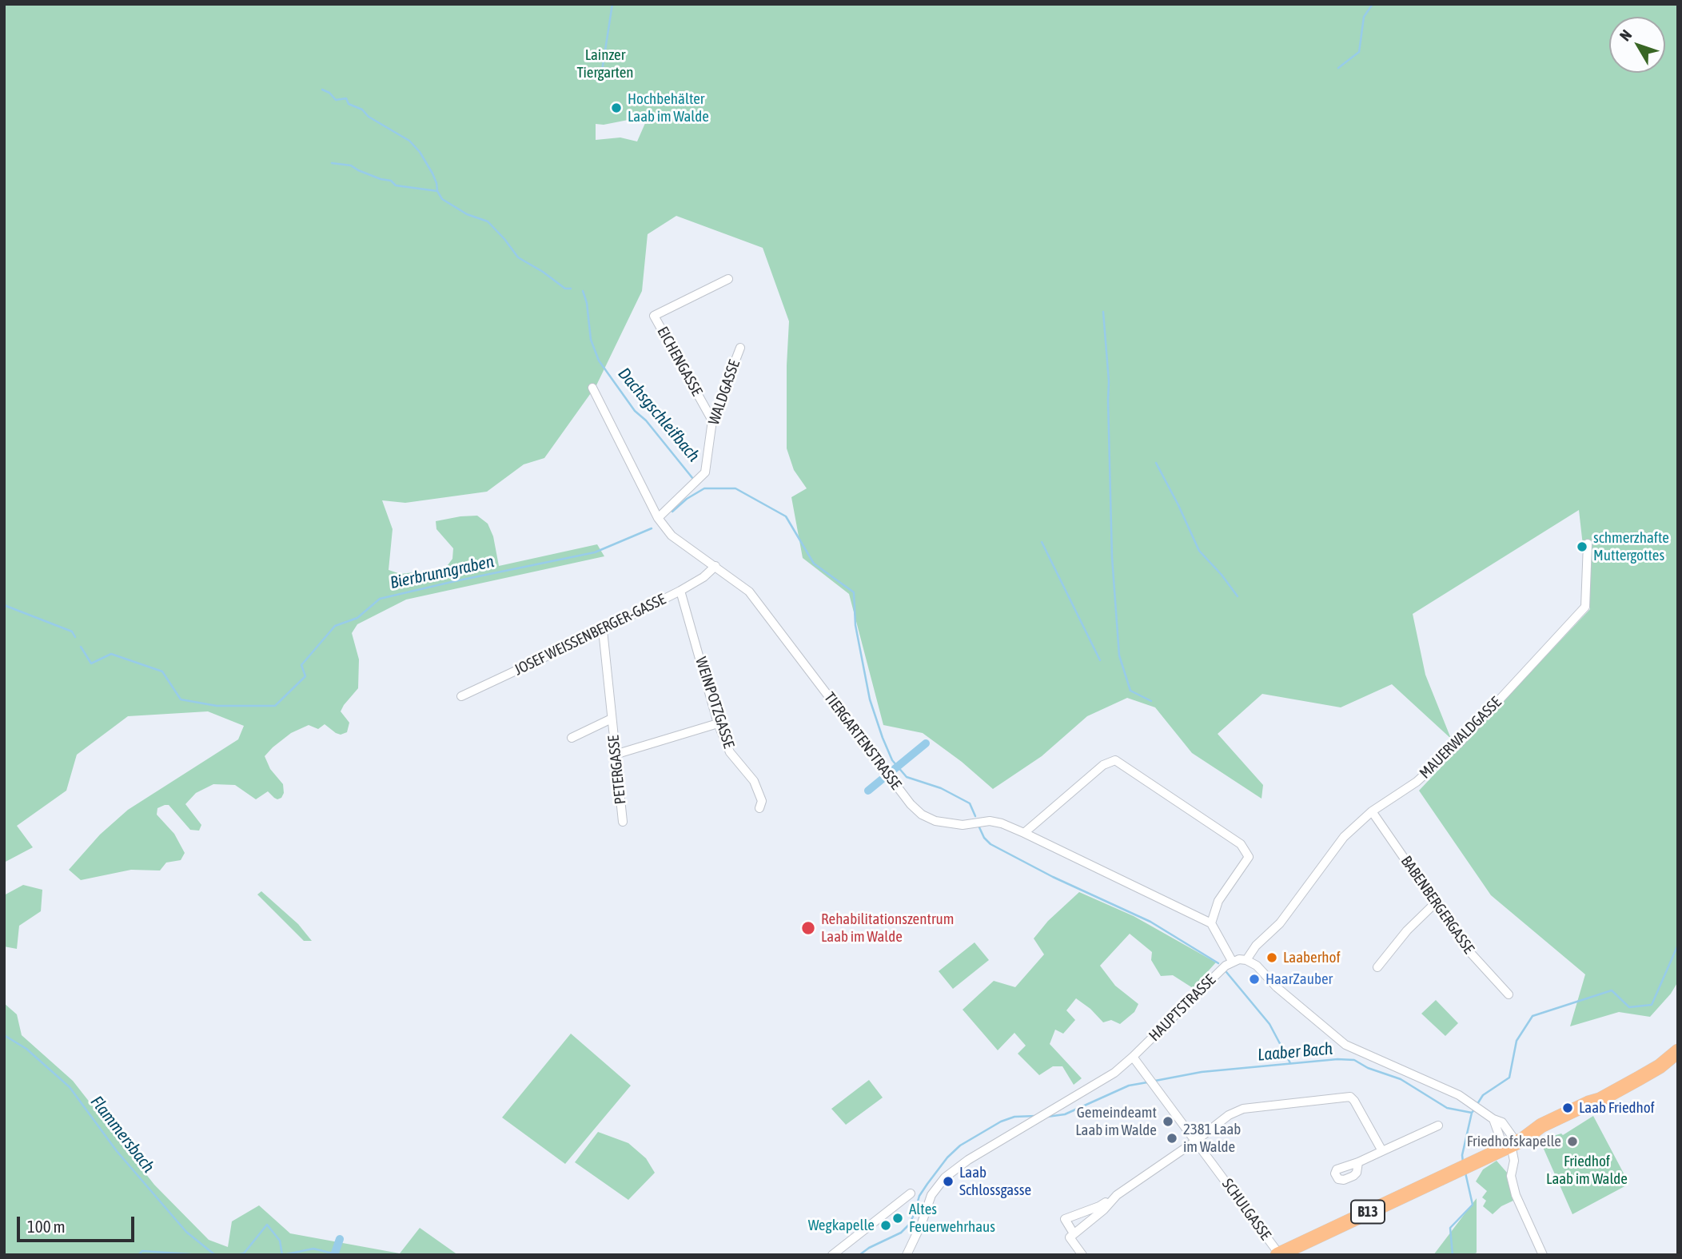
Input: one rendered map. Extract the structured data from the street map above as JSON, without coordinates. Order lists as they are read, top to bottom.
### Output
{
  "streets": {
    "main road": ["B13"],
    "street": [
      "EICHENGASSE",
      "WALDGASSE",
      "JOSEF WEISSENBERGER-GASSE",
      "WEINPOTZGASSE",
      "MAUERWALDGASSE",
      "TIERGARTENSTRASSE",
      "PETERGASSE",
      "BABENBERGERGASSE",
      "HAUPTSTRASSE",
      "SCHULGASSE"
    ]
  },
  "crossings": [
    ["EICHENGASSE", "WALDGASSE"],
    ["WALDGASSE", "TIERGARTENSTRASSE"],
    ["JOSEF WEISSENBERGER-GASSE", "WEINPOTZGASSE"],
    ["JOSEF WEISSENBERGER-GASSE", "TIERGARTENSTRASSE"],
    ["JOSEF WEISSENBERGER-GASSE", "PETERGASSE"],
    ["MAUERWALDGASSE", "BABENBERGERGASSE"],
    ["HAUPTSTRASSE", "SCHULGASSE"],
    ["SCHULGASSE", "B13"]
  ],
  "water": [
    "Dachsgschleifbach",
    "Bierbrunngraben",
    "Laaber Bach",
    "Flammersbach"
  ],
  "parks": ["Lainzer Tiergarten", "Friedhof Laab im Walde"],
  "places": [
    "Hochbehälter Laab im Walde",
    "schmerzhafte Muttergottes",
    "Rehabilitationszentrum Laab im Walde",
    "Laaberhof",
    "HaarZauber",
    "Laab Friedhof",
    "Gemeindeamt Laab im Walde",
    "2381 Laab im Walde",
    "Friedhofskapelle",
    "Laab Schlossgasse",
    "Altes Feuerwehrhaus",
    "Wegkapelle"
  ],
  "scale_bar": "100 m",
  "north": "top left"
}
